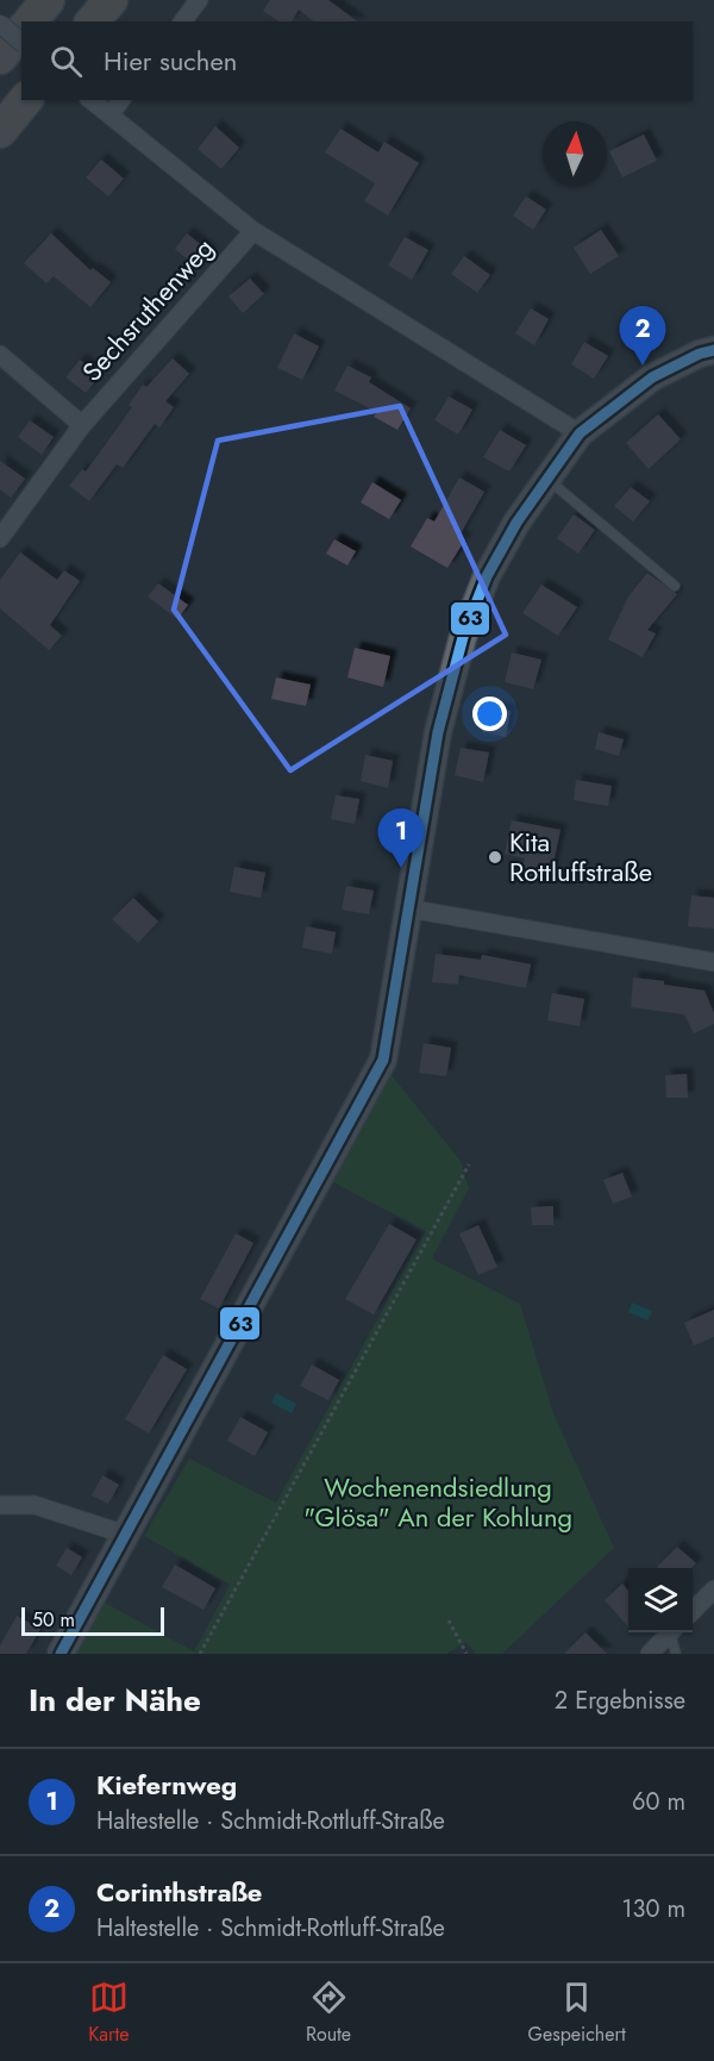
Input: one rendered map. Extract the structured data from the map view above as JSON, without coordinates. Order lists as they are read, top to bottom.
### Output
{
  "streets": {
    "street": ["Sechsruthenweg"]
  },
  "parks": ["Wochenendsiedlung \"Glösa\" An der Kohlung"],
  "places": ["Kita Rottluffstraße"],
  "lines": ["transit line 63"],
  "scale_bar": "50 m",
  "north": "top",
  "page": {
    "search": "Hier suchen",
    "pins": ["2", "1"],
    "scale": "50 m",
    "heading": ["In der Nähe", "2 Ergebnisse"],
    "list": [
      {
        "mark": "1",
        "name": "Kiefernweg",
        "note": "Haltestelle · Schmidt-Rottluff-Straße",
        "value": "60 m"
      },
      {
        "mark": "2",
        "name": "Corinthstraße",
        "note": "Haltestelle · Schmidt-Rottluff-Straße",
        "value": "130 m"
      }
    ],
    "nav": ["Karte", "Route", "Gespeichert"]
  }
}
